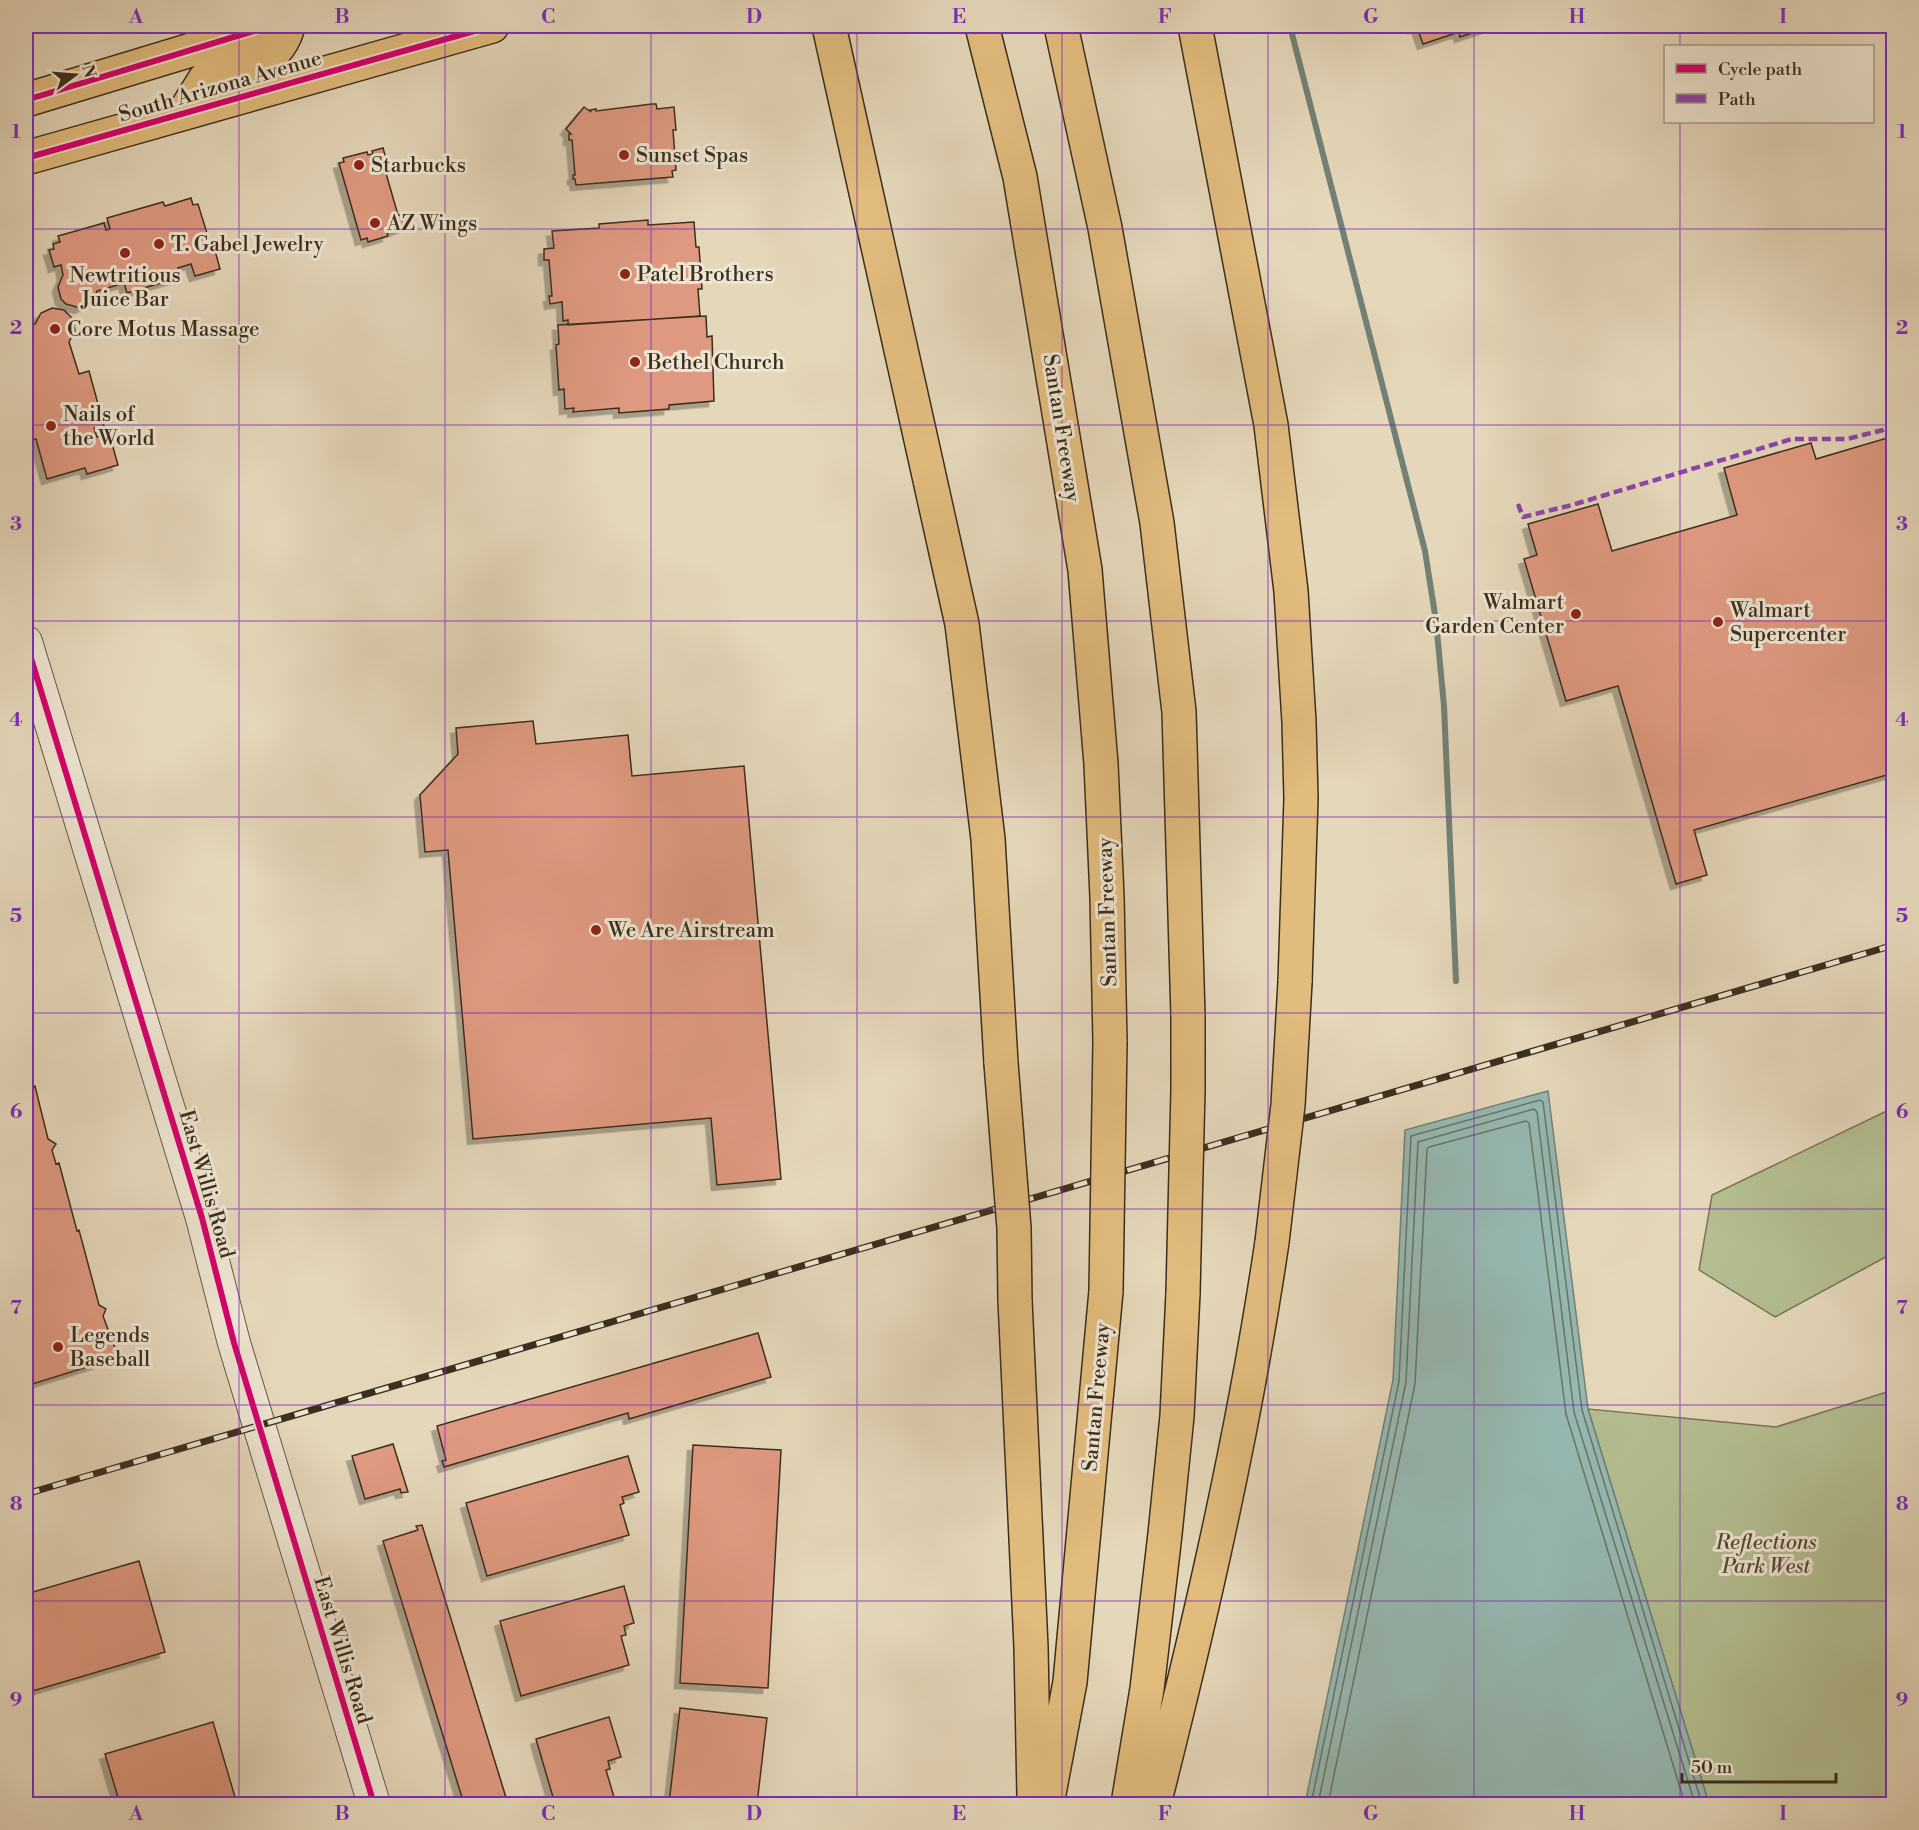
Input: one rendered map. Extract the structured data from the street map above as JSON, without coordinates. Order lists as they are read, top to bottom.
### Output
{
  "streets": {
    "main road": ["South Arizona Avenue", "Santan Freeway"],
    "street": ["East Willis Road"]
  },
  "parks": ["Reflections Park West"],
  "places": [
    "Sunset Spas",
    "Starbucks",
    "AZ Wings",
    "T. Gabel Jewelry",
    "Newtritious Juice Bar",
    "Patel Brothers",
    "Core Motus Massage",
    "Bethel Church",
    "Nails of the World",
    "Walmart Garden Center",
    "Walmart Supercenter",
    "We Are Airstream",
    "Legends Baseball"
  ],
  "legend": ["Cycle path", "Path"],
  "scale_bar": "50 m",
  "north": "right",
  "grid": {
    "columns": [
      "A",
      "B",
      "C",
      "D",
      "E",
      "F",
      "G",
      "H",
      "I"
    ],
    "rows": [
      "1",
      "2",
      "3",
      "4",
      "5",
      "6",
      "7",
      "8",
      "9"
    ]
  }
}
